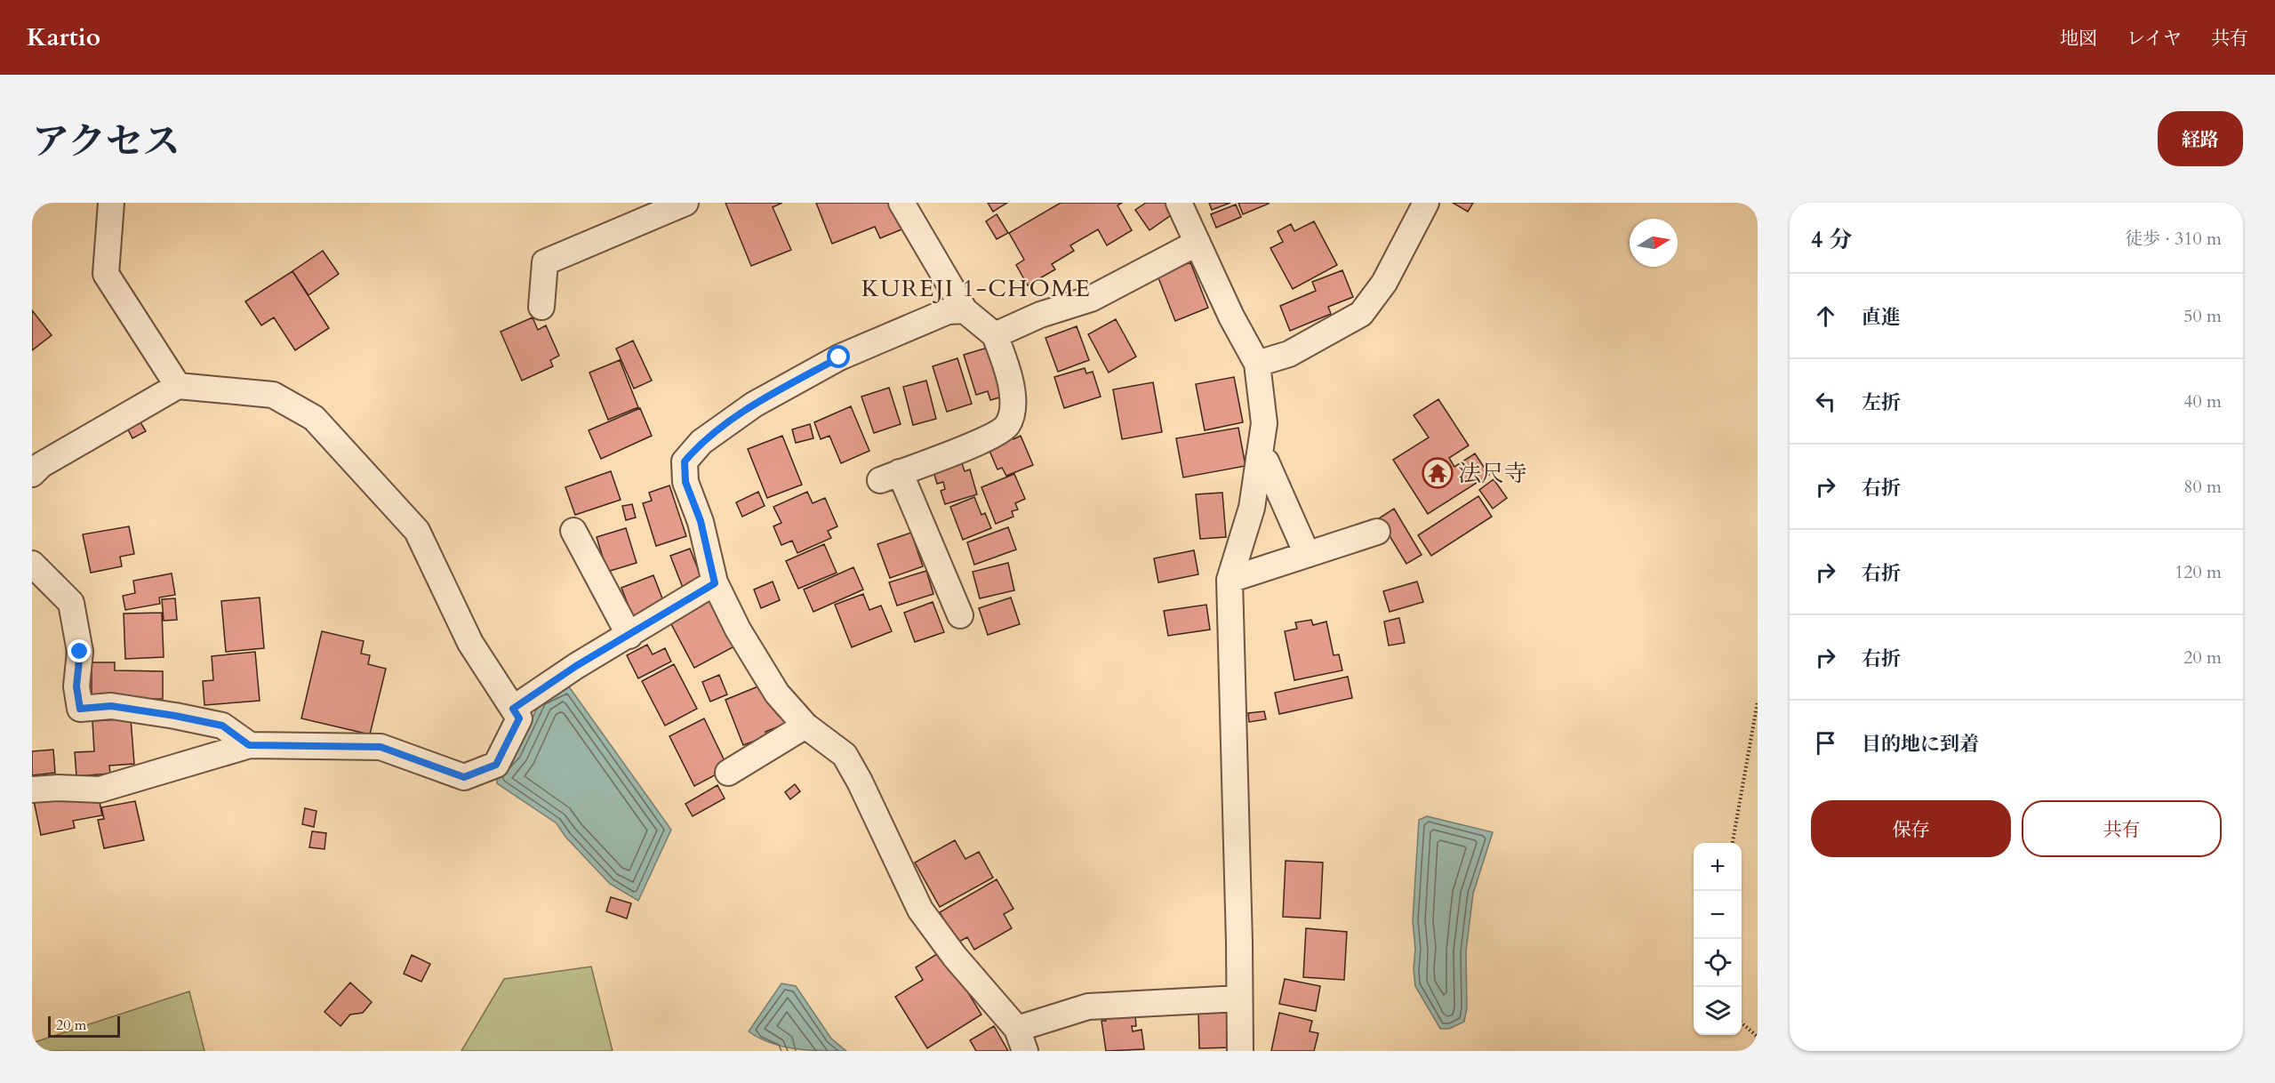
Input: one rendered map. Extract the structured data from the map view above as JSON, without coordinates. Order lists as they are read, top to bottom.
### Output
{
  "districts": ["KUREJI 1-CHOME"],
  "places": {
    "temple": ["法尺寺"]
  },
  "scale_bar": "20 m",
  "north": "right",
  "page": {
    "header": "Kartio",
    "nav": ["地図", "レイヤ", "共有"],
    "title": "アクセス",
    "buttons": [
      "経路",
      ["保存", "共有"]
    ],
    "heading": ["4 分", "徒歩 · 310 m"],
    "list": [
      ["直進", "50 m"],
      ["左折", "40 m"],
      ["右折", "80 m"],
      ["右折", "120 m"],
      ["右折", "20 m"],
      "目的地に到着"
    ],
    "map_buttons": ["+", "−"],
    "scale": "20 m"
  }
}
